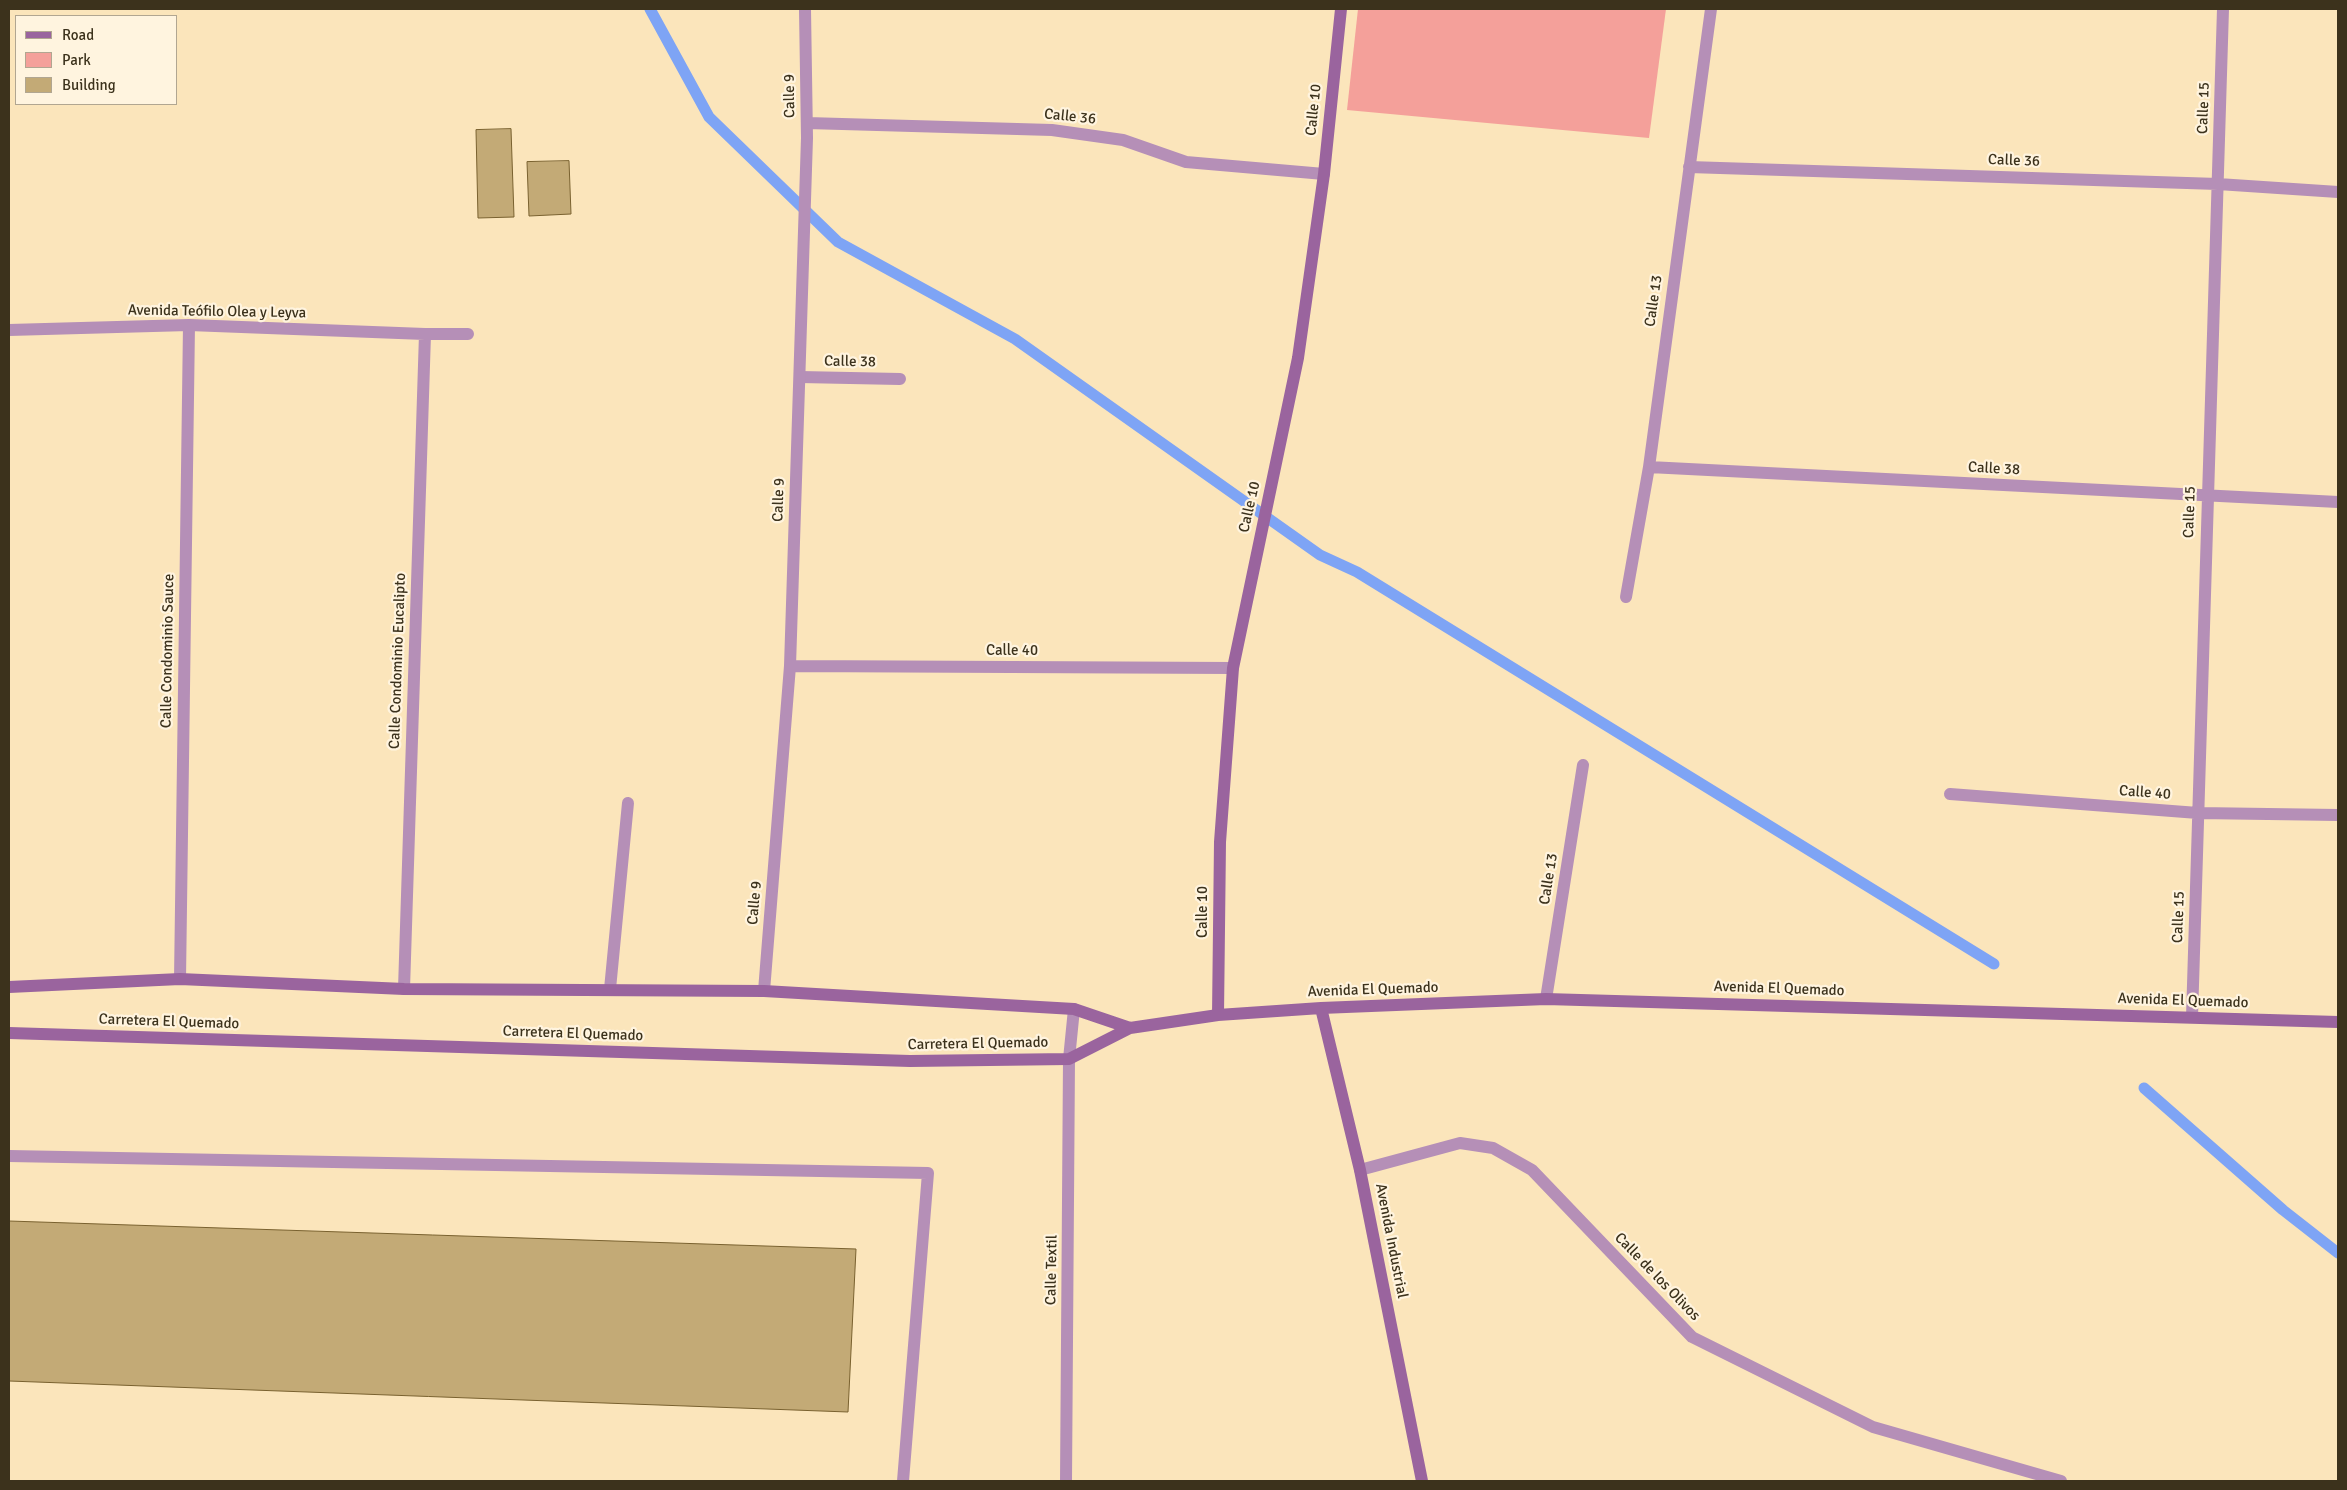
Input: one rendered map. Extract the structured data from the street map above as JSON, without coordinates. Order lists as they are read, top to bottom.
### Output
{
  "streets": {
    "main road": [
      "Calle 10",
      "Avenida El Quemado",
      "Carretera El Quemado",
      "Avenida Industrial"
    ],
    "street": [
      "Calle 9",
      "Calle 15",
      "Calle 36",
      "Calle 13",
      "Avenida Teófilo Olea y Leyva",
      "Calle 38",
      "Calle Condominio Sauce",
      "Calle 40",
      "Calle Condominio Eucalipto",
      "Calle Textil",
      "Calle de los Olivos"
    ]
  },
  "crossings": [
    ["Calle 9", "Calle 36"],
    ["Calle 9", "Calle 38"],
    ["Calle 9", "Calle 40"],
    ["Calle 9", "Carretera El Quemado"],
    ["Calle 15", "Calle 36"],
    ["Calle 15", "Calle 38"],
    ["Calle 15", "Calle 40"],
    ["Calle 15", "Avenida El Quemado"],
    ["Calle 10", "Calle 36"],
    ["Calle 10", "Calle 40"],
    ["Calle 10", "Avenida El Quemado"],
    ["Calle 10", "Carretera El Quemado"],
    ["Calle 36", "Calle 13"],
    ["Calle 13", "Calle 38"],
    ["Calle 13", "Avenida El Quemado"],
    ["Avenida Teófilo Olea y Leyva", "Calle Condominio Sauce"],
    ["Avenida Teófilo Olea y Leyva", "Calle Condominio Eucalipto"],
    ["Calle Condominio Sauce", "Carretera El Quemado"],
    ["Calle Condominio Eucalipto", "Carretera El Quemado"],
    ["Avenida El Quemado", "Carretera El Quemado"],
    ["Avenida El Quemado", "Avenida Industrial"],
    ["Carretera El Quemado", "Calle Textil"],
    ["Avenida Industrial", "Calle de los Olivos"]
  ],
  "legend": ["Road", "Park", "Building"]
}
